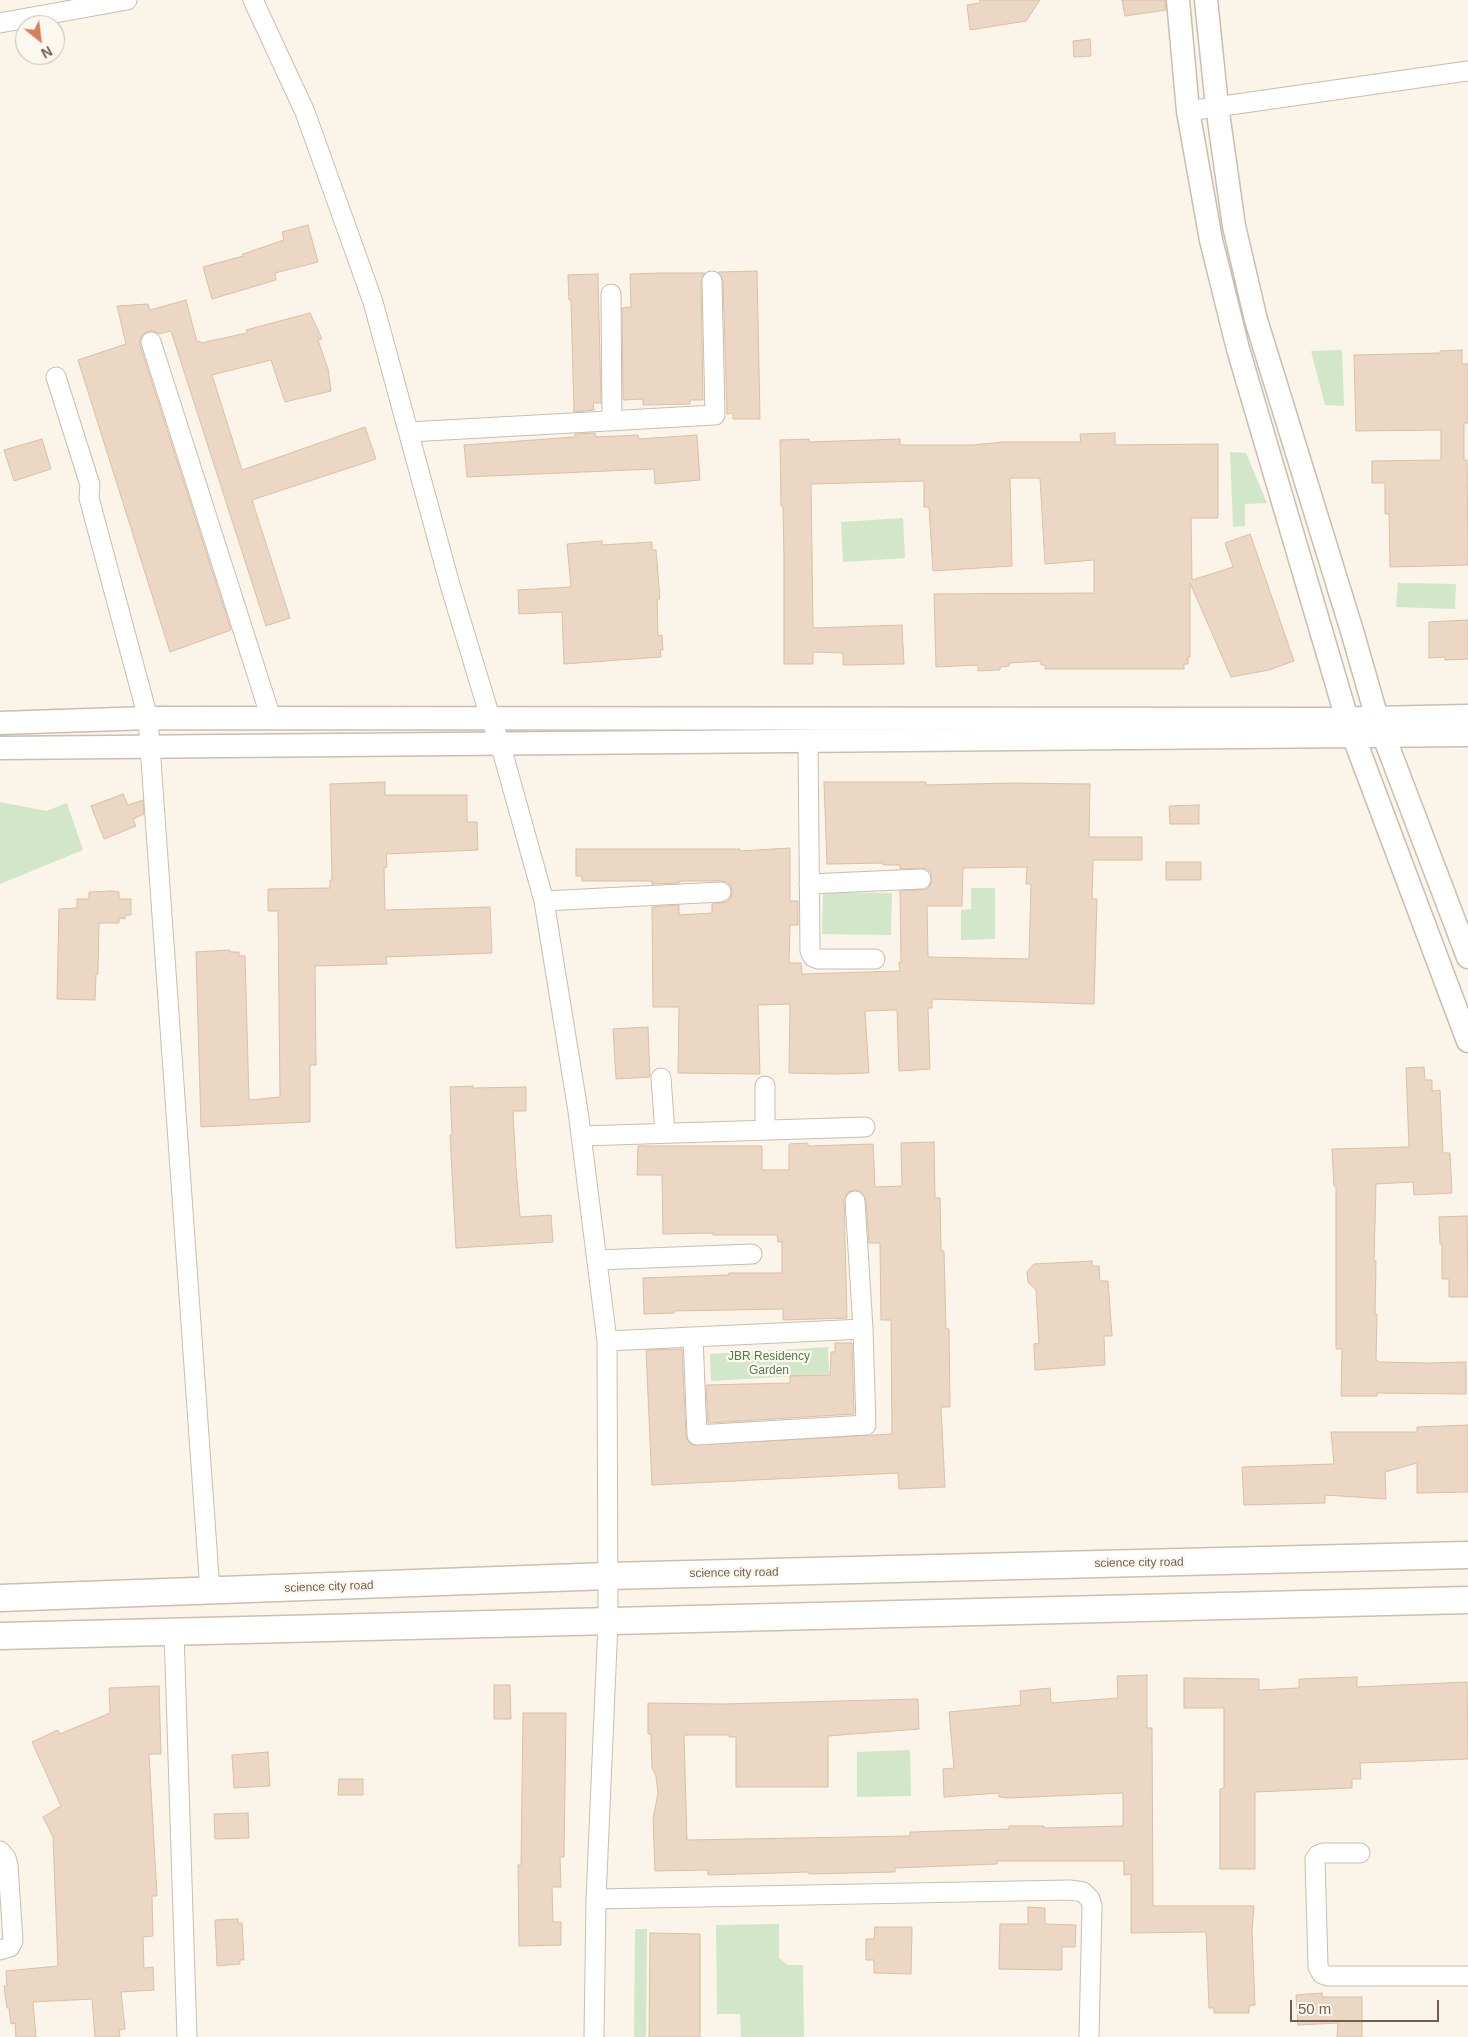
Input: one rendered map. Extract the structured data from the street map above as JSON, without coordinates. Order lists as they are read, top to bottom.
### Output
{
  "streets": {
    "main road": ["science city road"]
  },
  "parks": ["JBR Residency Garden"],
  "scale_bar": "50 m",
  "north": "bottom right"
}
